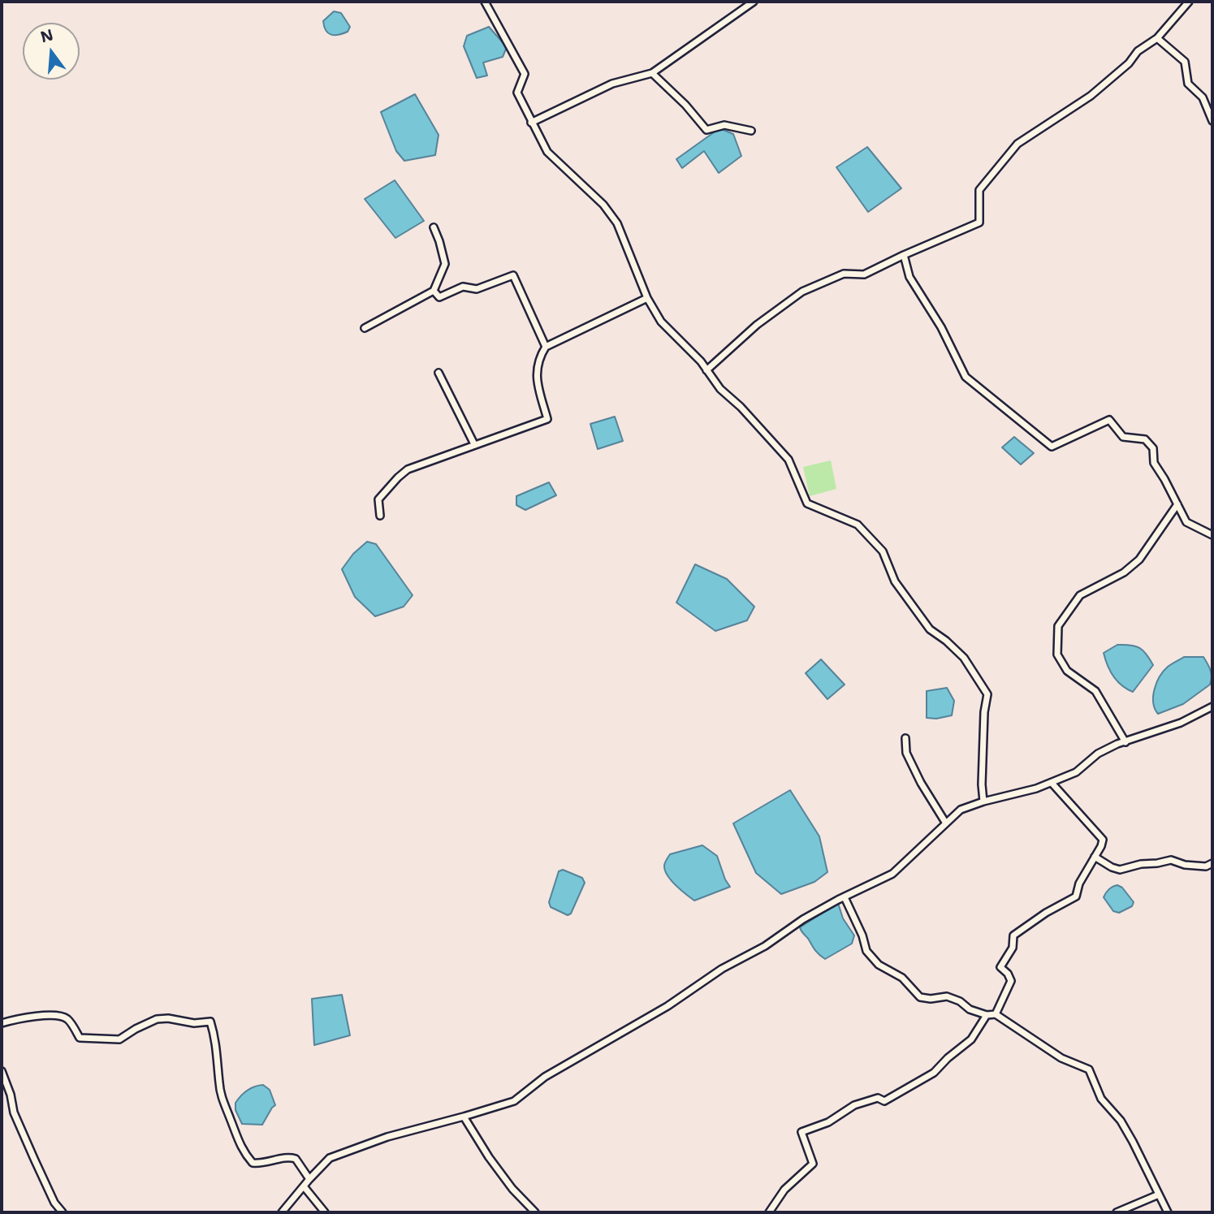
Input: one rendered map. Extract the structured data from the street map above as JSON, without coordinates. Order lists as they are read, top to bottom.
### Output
{
  "north": "top"
}
